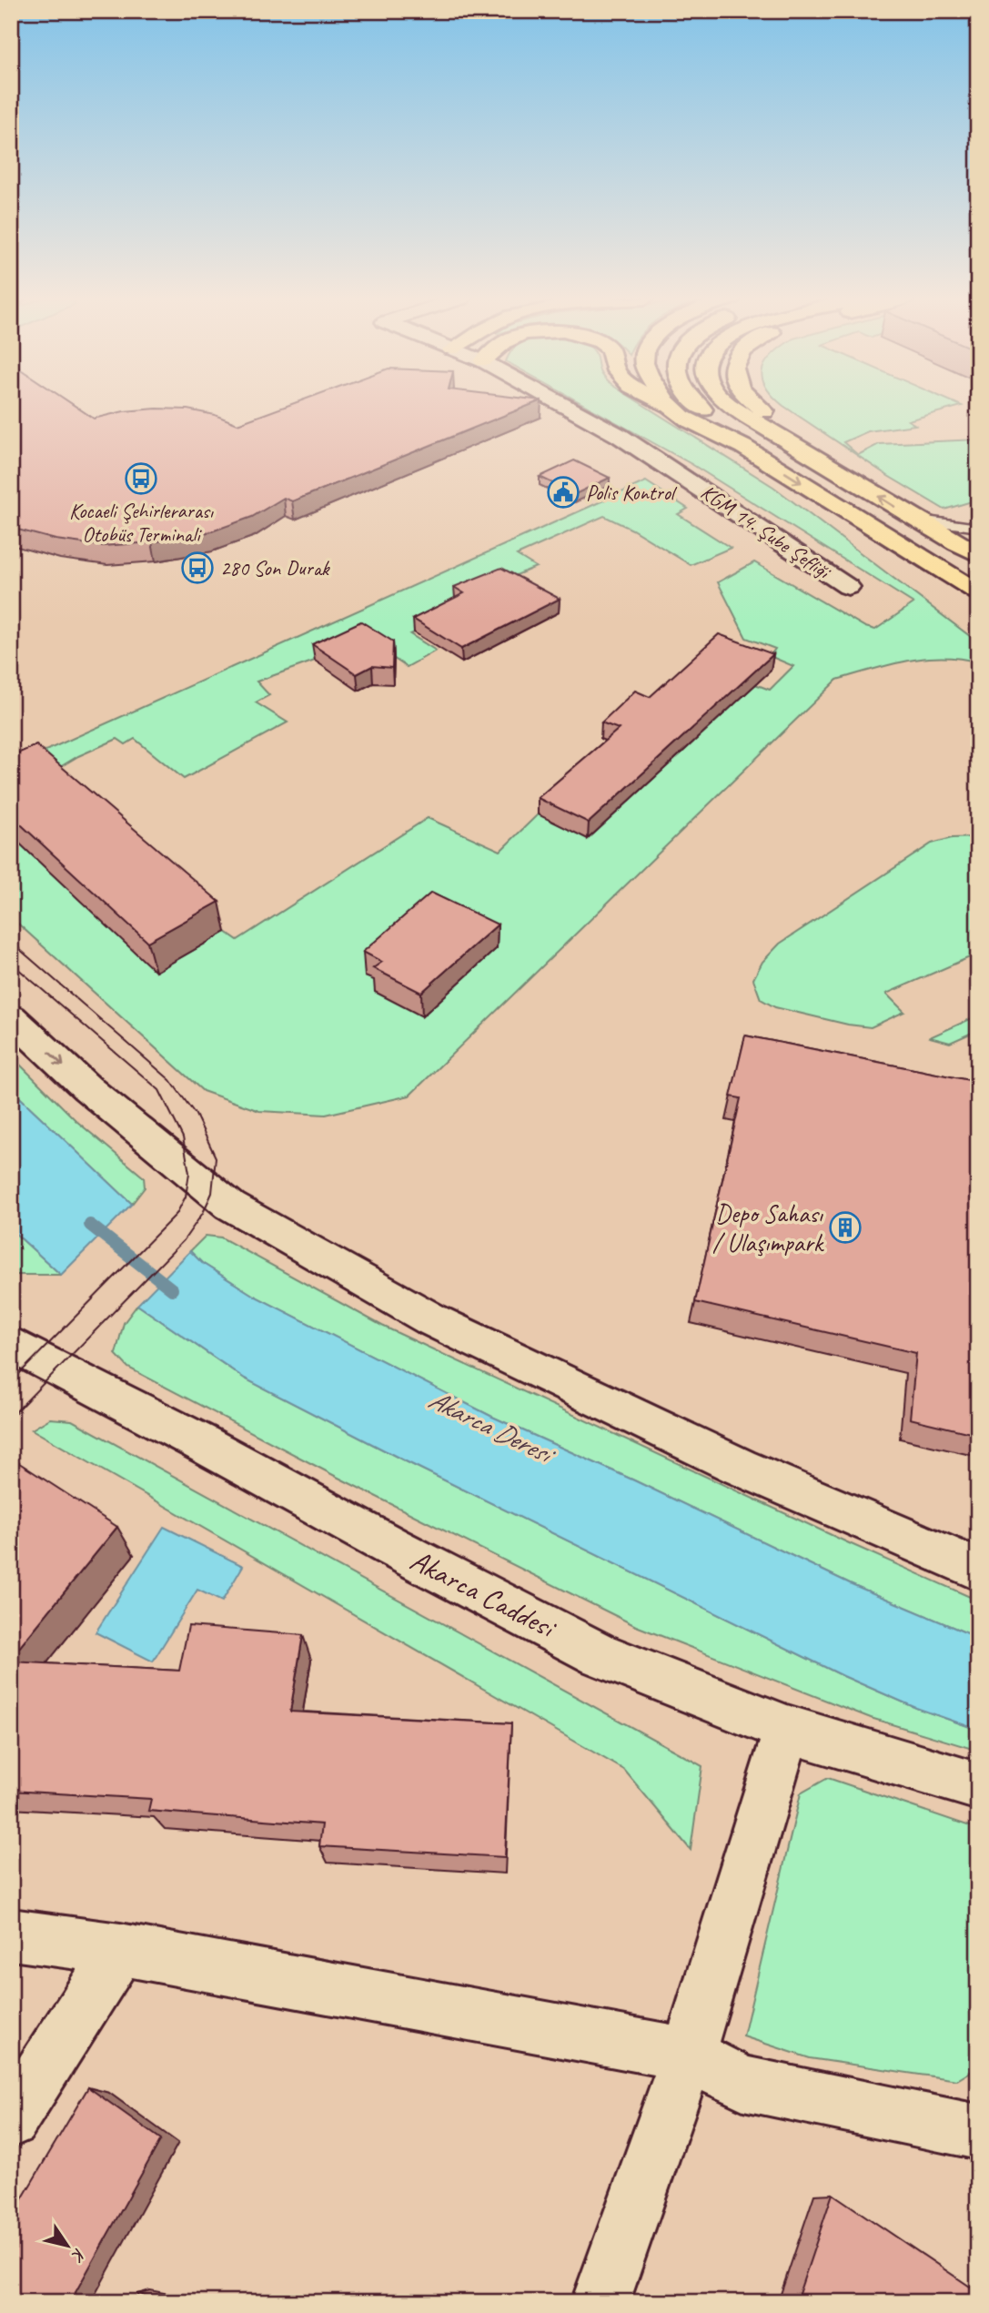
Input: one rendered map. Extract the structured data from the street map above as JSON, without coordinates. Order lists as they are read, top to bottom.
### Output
{
  "streets": {
    "street": ["KGM 14. Şube Şefliği", "Akarca Caddesi"]
  },
  "water": ["Akarca Deresi"],
  "places": {
    "bus stop": ["Kocaeli Şehirlerarası Otobüs Terminali", "280 Son Durak"],
    "public building": ["Polis Kontrol"],
    "building": ["Depo Sahası / Ulaşımpark"]
  },
  "north": "bottom right"
}
